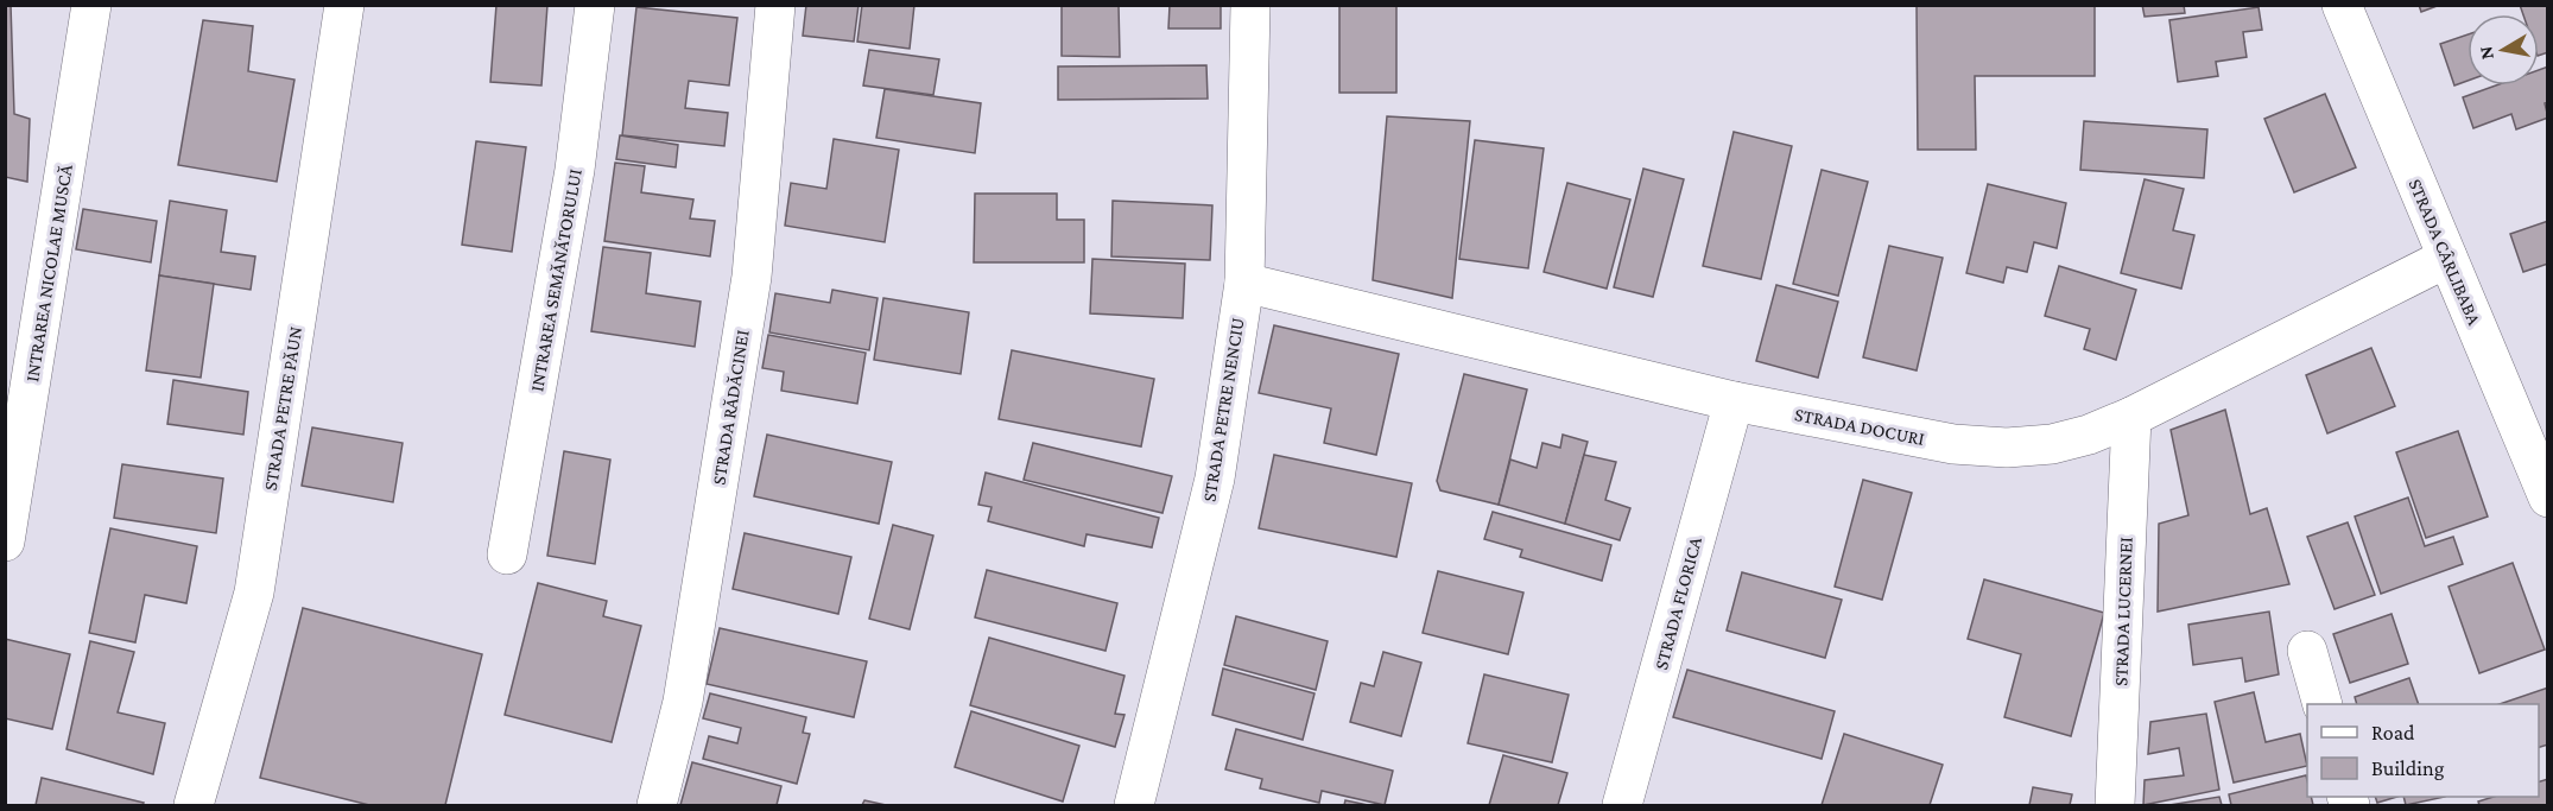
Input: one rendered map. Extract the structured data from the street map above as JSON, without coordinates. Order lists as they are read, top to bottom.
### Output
{
  "streets": {
    "street": [
      "STRADA CÂRLIBABA",
      "INTRAREA NICOLAE MUSCĂ",
      "INTRAREA SEMĂNĂTORULUI",
      "STRADA RĂDĂCINEI",
      "STRADA PETRE PĂUN",
      "STRADA PETRE NENCIU",
      "STRADA DOCURI",
      "STRADA FLORICA",
      "STRADA LUCERNEI"
    ]
  },
  "crossings": [
    ["STRADA CÂRLIBABA", "STRADA DOCURI"],
    ["STRADA PETRE NENCIU", "STRADA DOCURI"],
    ["STRADA DOCURI", "STRADA FLORICA"],
    ["STRADA DOCURI", "STRADA LUCERNEI"]
  ],
  "legend": ["Road", "Building"],
  "north": "left"
}
